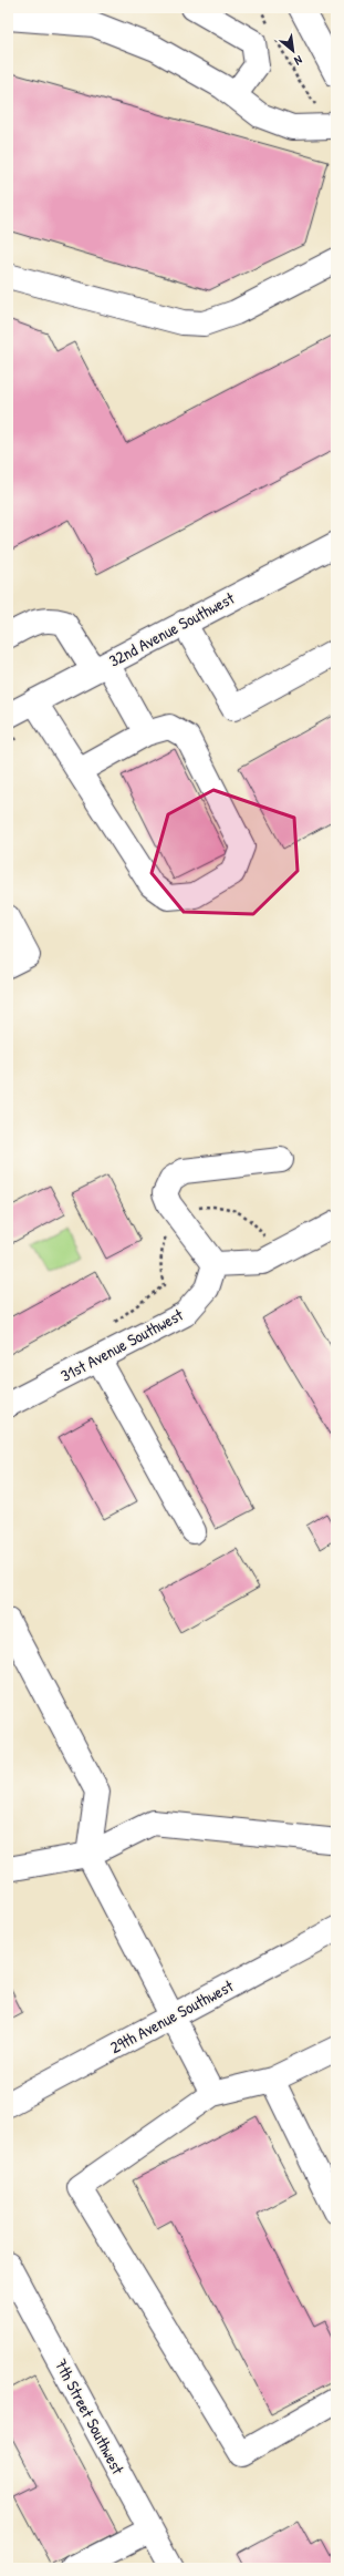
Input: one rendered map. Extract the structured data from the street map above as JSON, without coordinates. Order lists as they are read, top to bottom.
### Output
{
  "streets": {
    "street": [
      "32nd Avenue Southwest",
      "31st Avenue Southwest",
      "29th Avenue Southwest",
      "7th Street Southwest"
    ]
  },
  "north": "bottom right"
}
